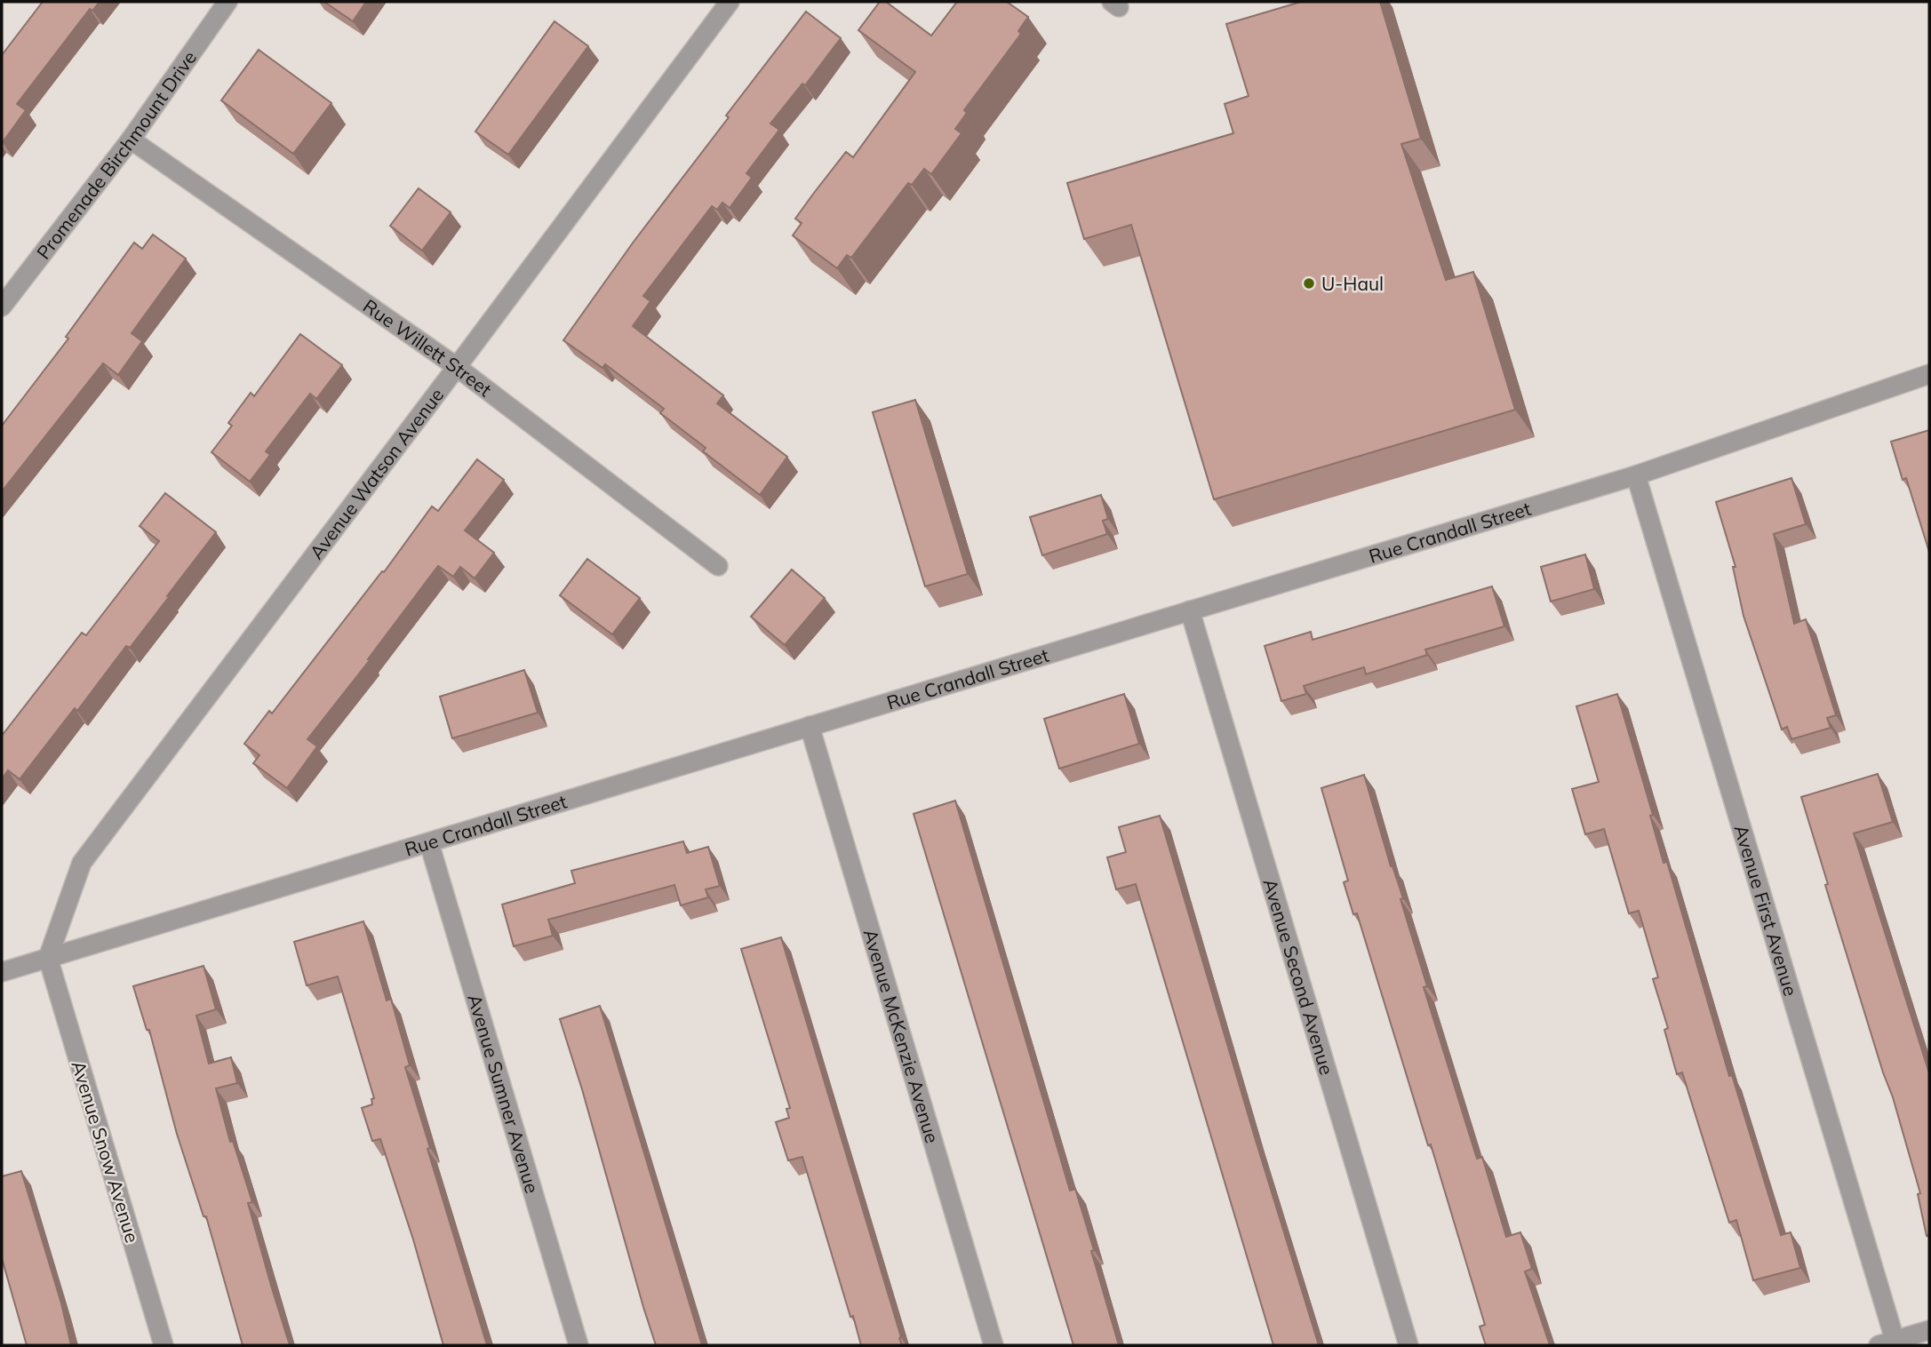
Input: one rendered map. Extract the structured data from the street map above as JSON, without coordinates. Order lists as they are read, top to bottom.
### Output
{
  "streets": {
    "street": [
      "Promenade Birchmount Drive",
      "Rue Willett Street",
      "Avenue Watson Avenue",
      "Rue Crandall Street",
      "Avenue First Avenue",
      "Avenue Second Avenue",
      "Avenue McKenzie Avenue",
      "Avenue Sumner Avenue",
      "Avenue Snow Avenue"
    ]
  },
  "crossings": [
    ["Promenade Birchmount Drive", "Rue Willett Street"],
    ["Rue Willett Street", "Avenue Watson Avenue"],
    ["Avenue Watson Avenue", "Rue Crandall Street"],
    ["Avenue Watson Avenue", "Avenue Snow Avenue"],
    ["Rue Crandall Street", "Avenue First Avenue"],
    ["Rue Crandall Street", "Avenue Second Avenue"],
    ["Rue Crandall Street", "Avenue McKenzie Avenue"],
    ["Rue Crandall Street", "Avenue Sumner Avenue"],
    ["Rue Crandall Street", "Avenue Snow Avenue"]
  ],
  "places": ["U-Haul"]
}
